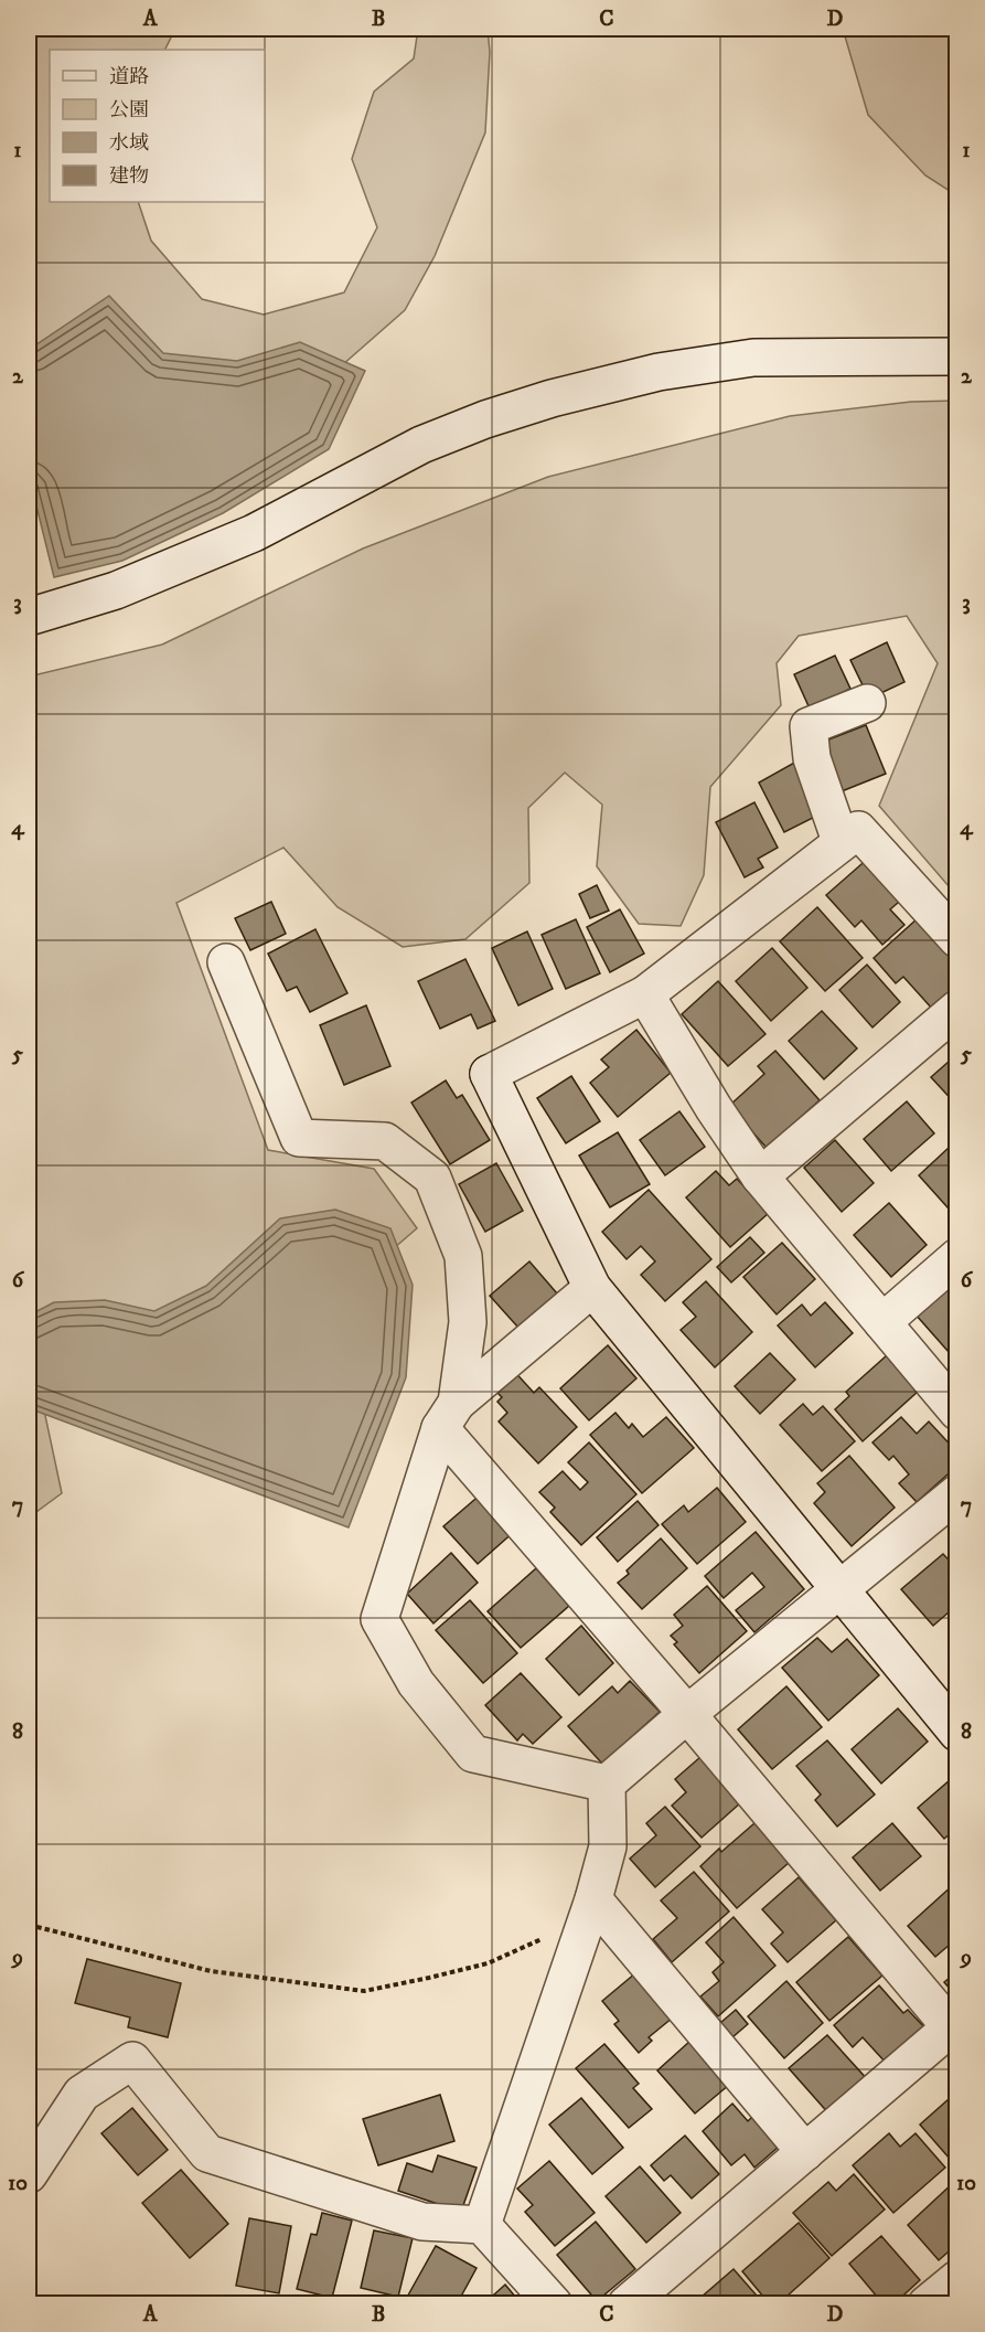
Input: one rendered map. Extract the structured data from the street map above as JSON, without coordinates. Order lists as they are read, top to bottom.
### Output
{
  "legend": [
    "道路",
    "公園",
    "水域",
    "建物"
  ],
  "grid": {
    "columns": [
      "A",
      "B",
      "C",
      "D"
    ],
    "rows": [
      "1",
      "2",
      "3",
      "4",
      "5",
      "6",
      "7",
      "8",
      "9",
      "10"
    ]
  }
}
